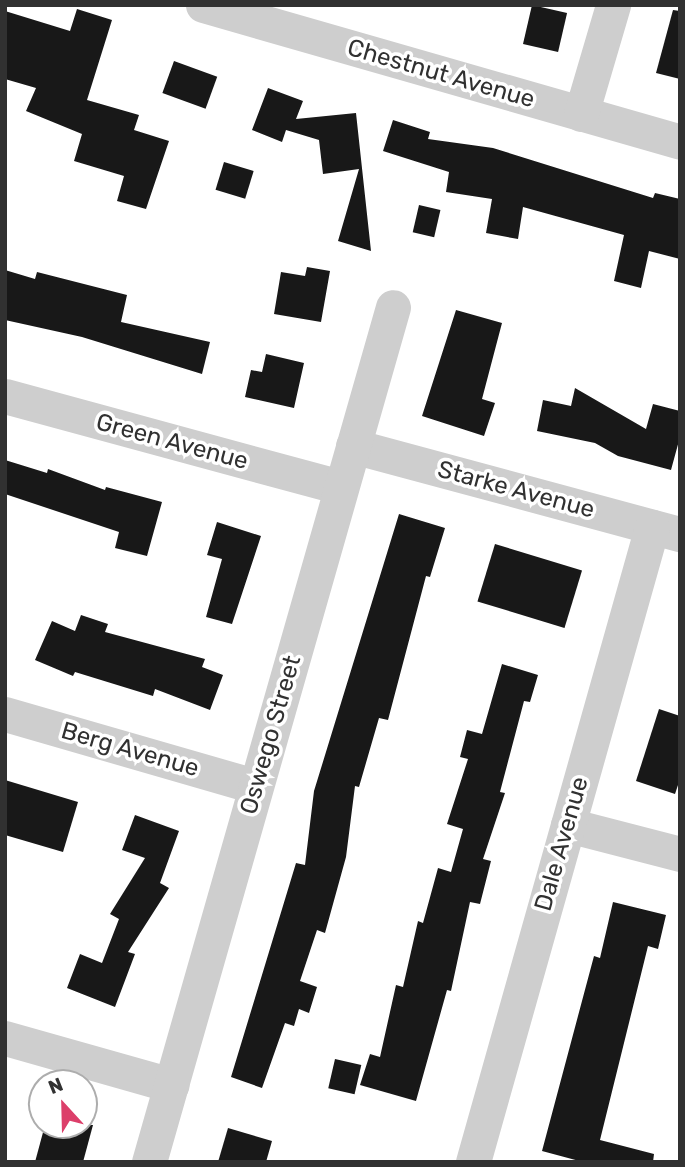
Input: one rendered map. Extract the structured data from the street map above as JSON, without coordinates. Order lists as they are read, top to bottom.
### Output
{
  "streets": {
    "street": [
      "Chestnut Avenue",
      "Green Avenue",
      "Starke Avenue",
      "Oswego Street",
      "Berg Avenue",
      "Dale Avenue"
    ]
  },
  "crossings": [
    ["Green Avenue", "Oswego Street"],
    ["Starke Avenue", "Oswego Street"],
    ["Starke Avenue", "Dale Avenue"],
    ["Oswego Street", "Berg Avenue"]
  ],
  "north": "top"
}
